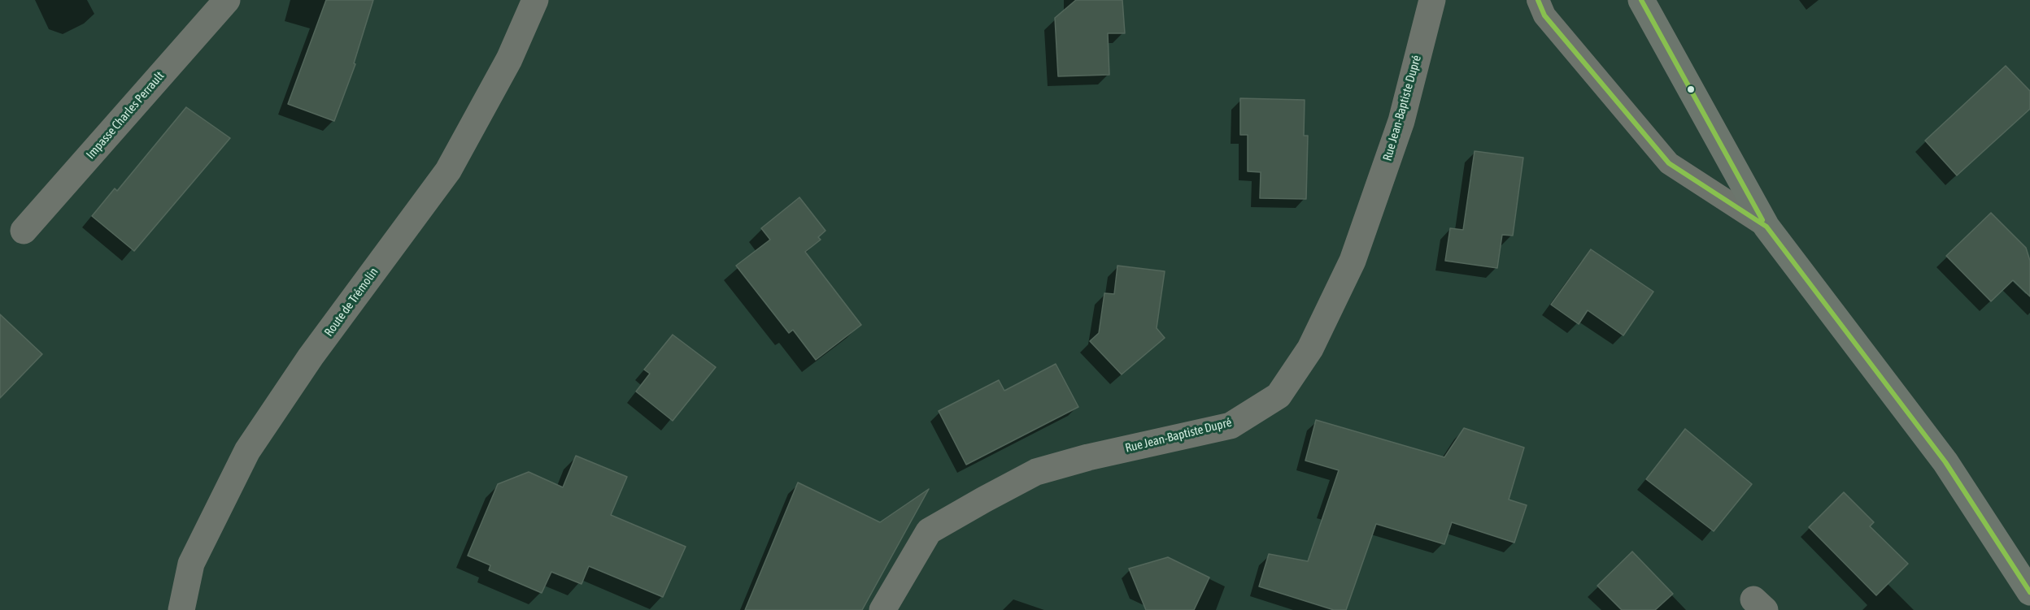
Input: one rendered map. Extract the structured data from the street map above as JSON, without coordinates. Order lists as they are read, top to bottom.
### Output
{
  "streets": {
    "street": ["Rue Jean-Baptiste Dupré", "Impasse Charles Perrault", "Route de Trémolin"]
  }
}
